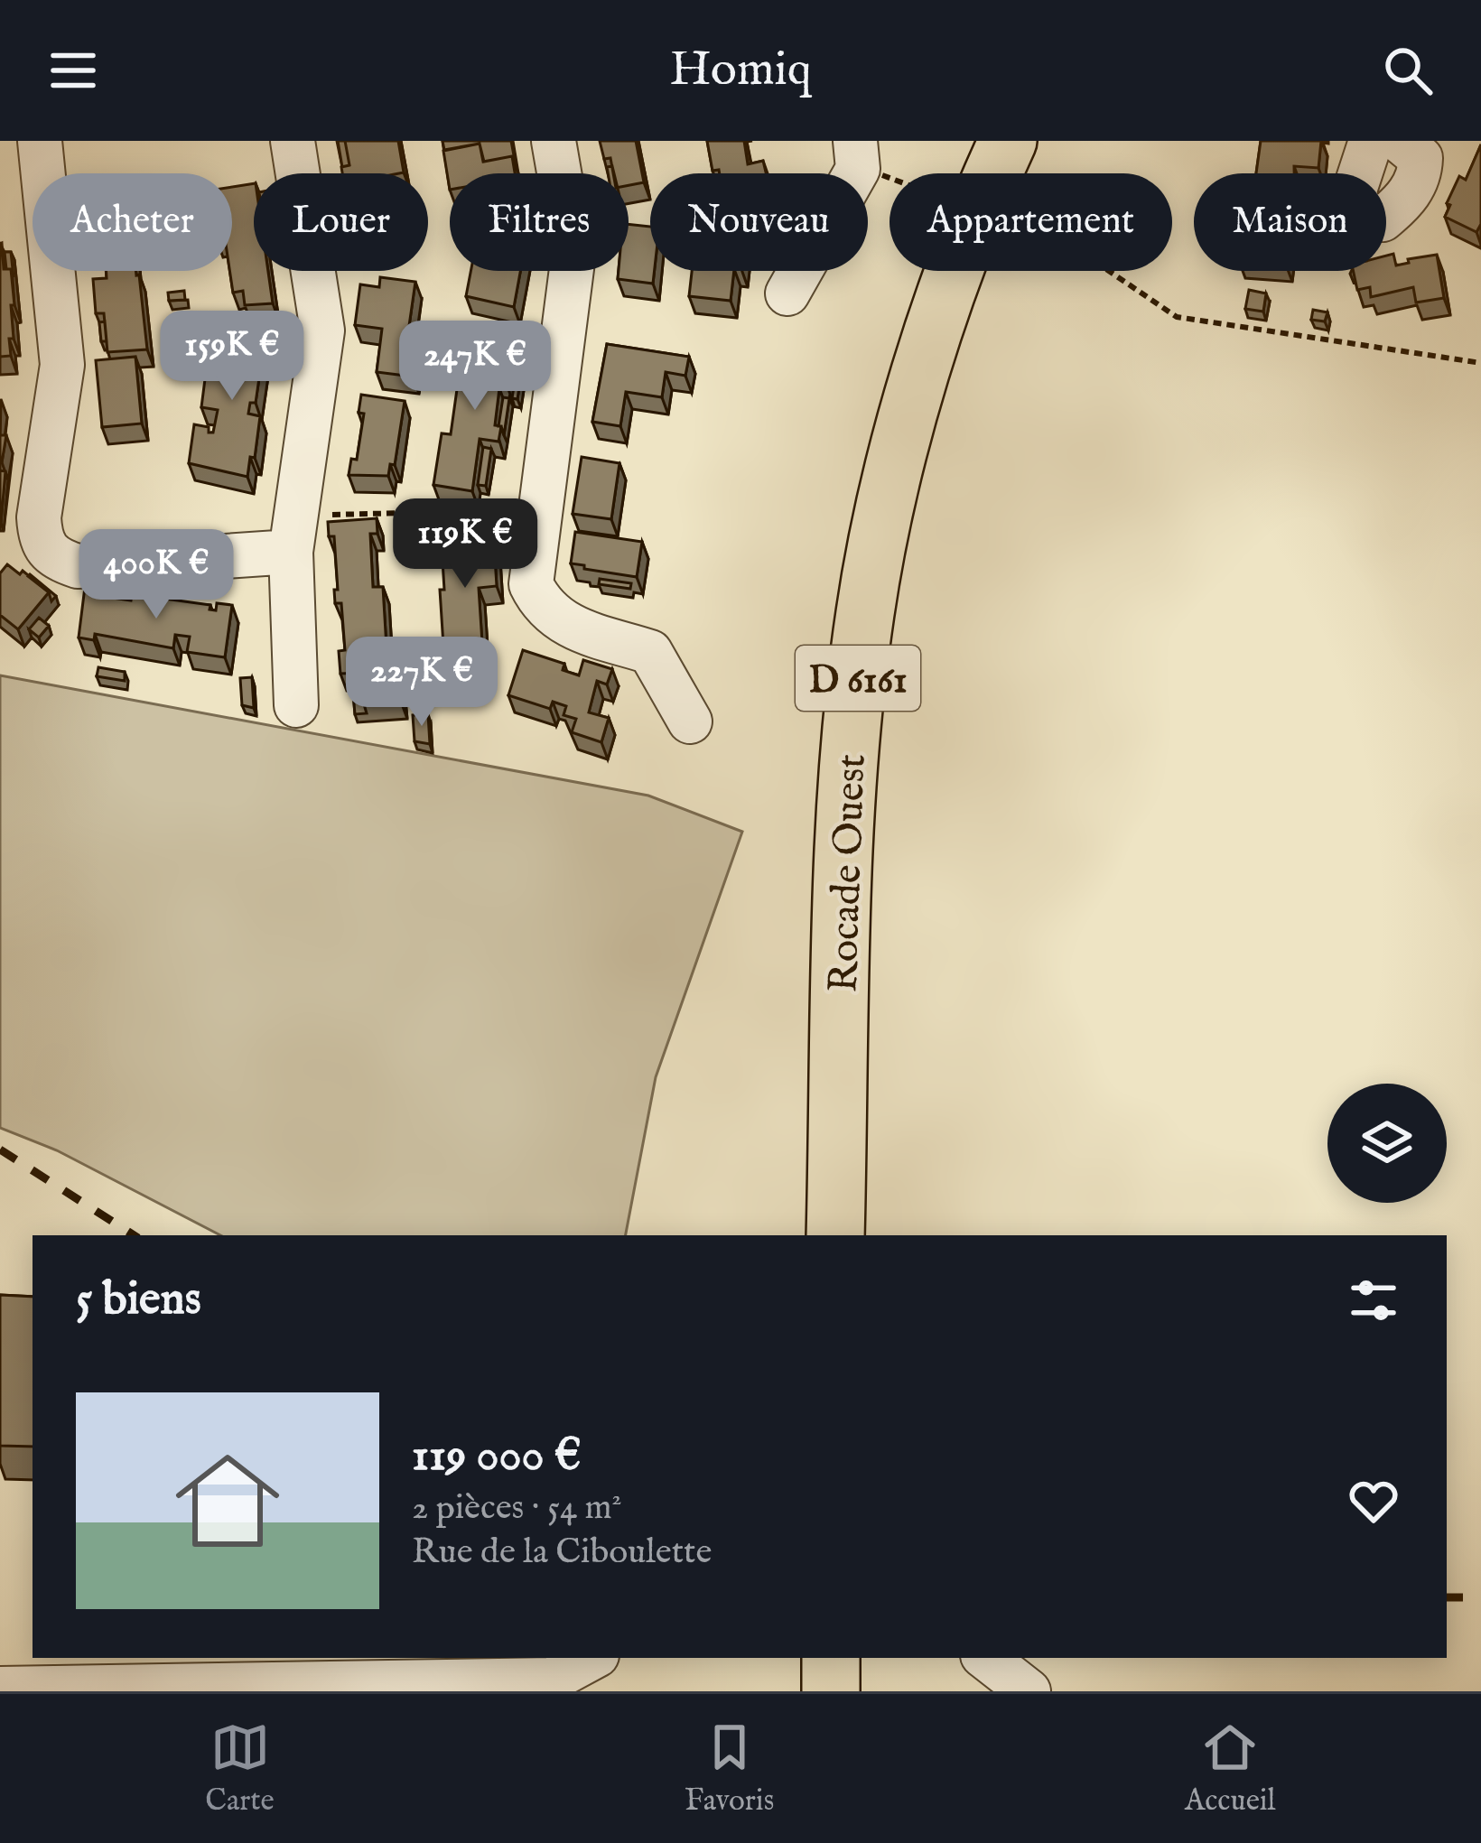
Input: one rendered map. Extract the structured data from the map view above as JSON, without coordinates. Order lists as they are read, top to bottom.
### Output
{
  "streets": {
    "main road": ["D 6161", "Rocade Ouest"]
  },
  "page": {
    "header": "Homiq",
    "chip": [
      "Acheter",
      "Louer",
      "Filtres",
      "Nouveau",
      "Appartement",
      "Maison"
    ],
    "price": [
      "159K €",
      "247K €",
      "119K €",
      "400K €",
      "227K €"
    ],
    "heading": "5 biens",
    "list": [
      {
        "name": "119 000 €",
        "note": "2 pièces · 54 m² · Rue de la Ciboulette"
      }
    ],
    "tabs": ["Carte", "Favoris", "Accueil"]
  }
}
